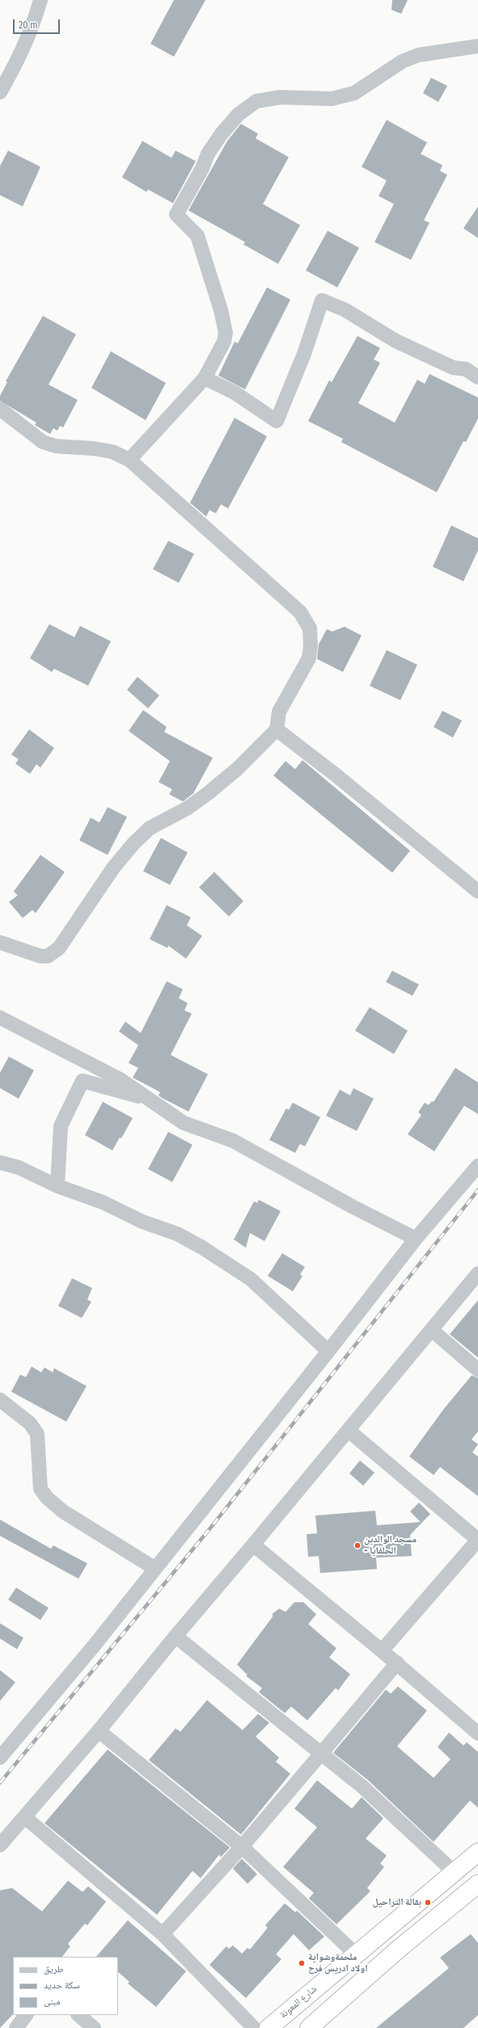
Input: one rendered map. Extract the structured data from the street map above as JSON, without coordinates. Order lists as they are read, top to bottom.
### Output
{
  "streets": {
    "highway": ["شارع المعونة"]
  },
  "places": ["مسجد الوالدين - الحلفايا", "بقالة التراحيل", "ملحمةوشواية اولاد ادريس فرح"],
  "legend": ["طريق", "سكة حديد", "مبنى"],
  "scale_bar": "20 m"
}
